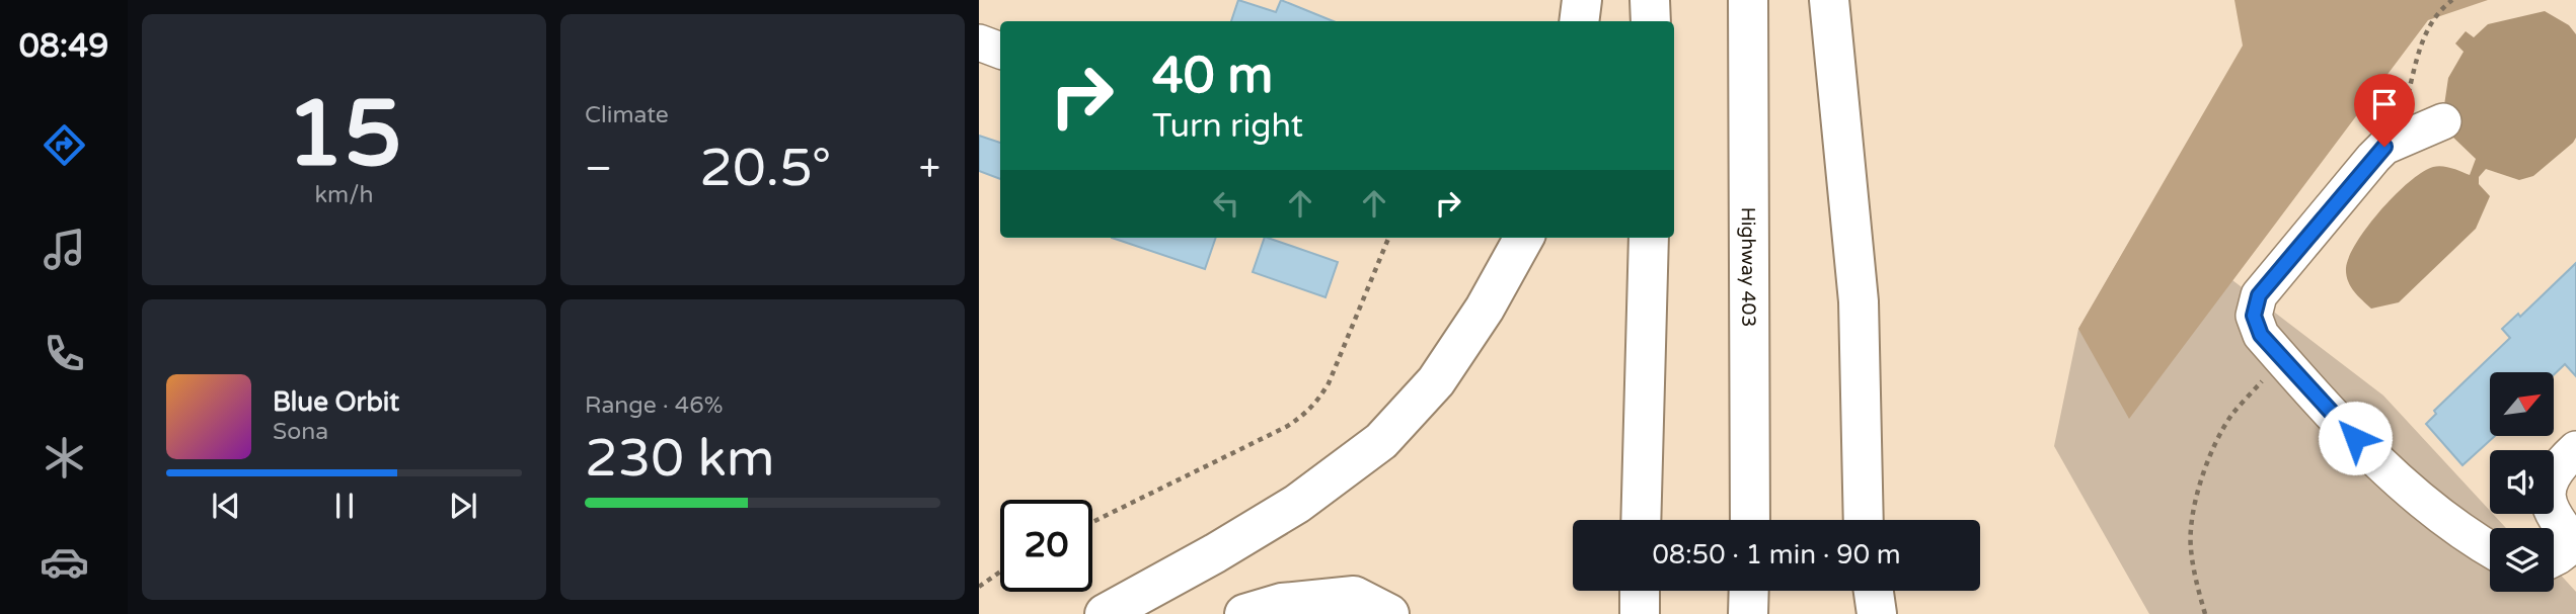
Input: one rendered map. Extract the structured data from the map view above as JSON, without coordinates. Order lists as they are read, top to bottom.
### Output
{
  "streets": {
    "highway": ["Highway 403"]
  },
  "north": "top right",
  "page": {
    "tabs": "08:49",
    "tile": [
      ["15", "km/h"],
      "Climate",
      ["Range · 46%", "230 km"]
    ],
    "turn": ["40 m", "Turn right"],
    "heat": ["−", "20.5°", "+"],
    "song": ["Blue Orbit", "Sona"],
    "limit": "20",
    "trip": "08:50 · 1 min · 90 m"
  }
}
